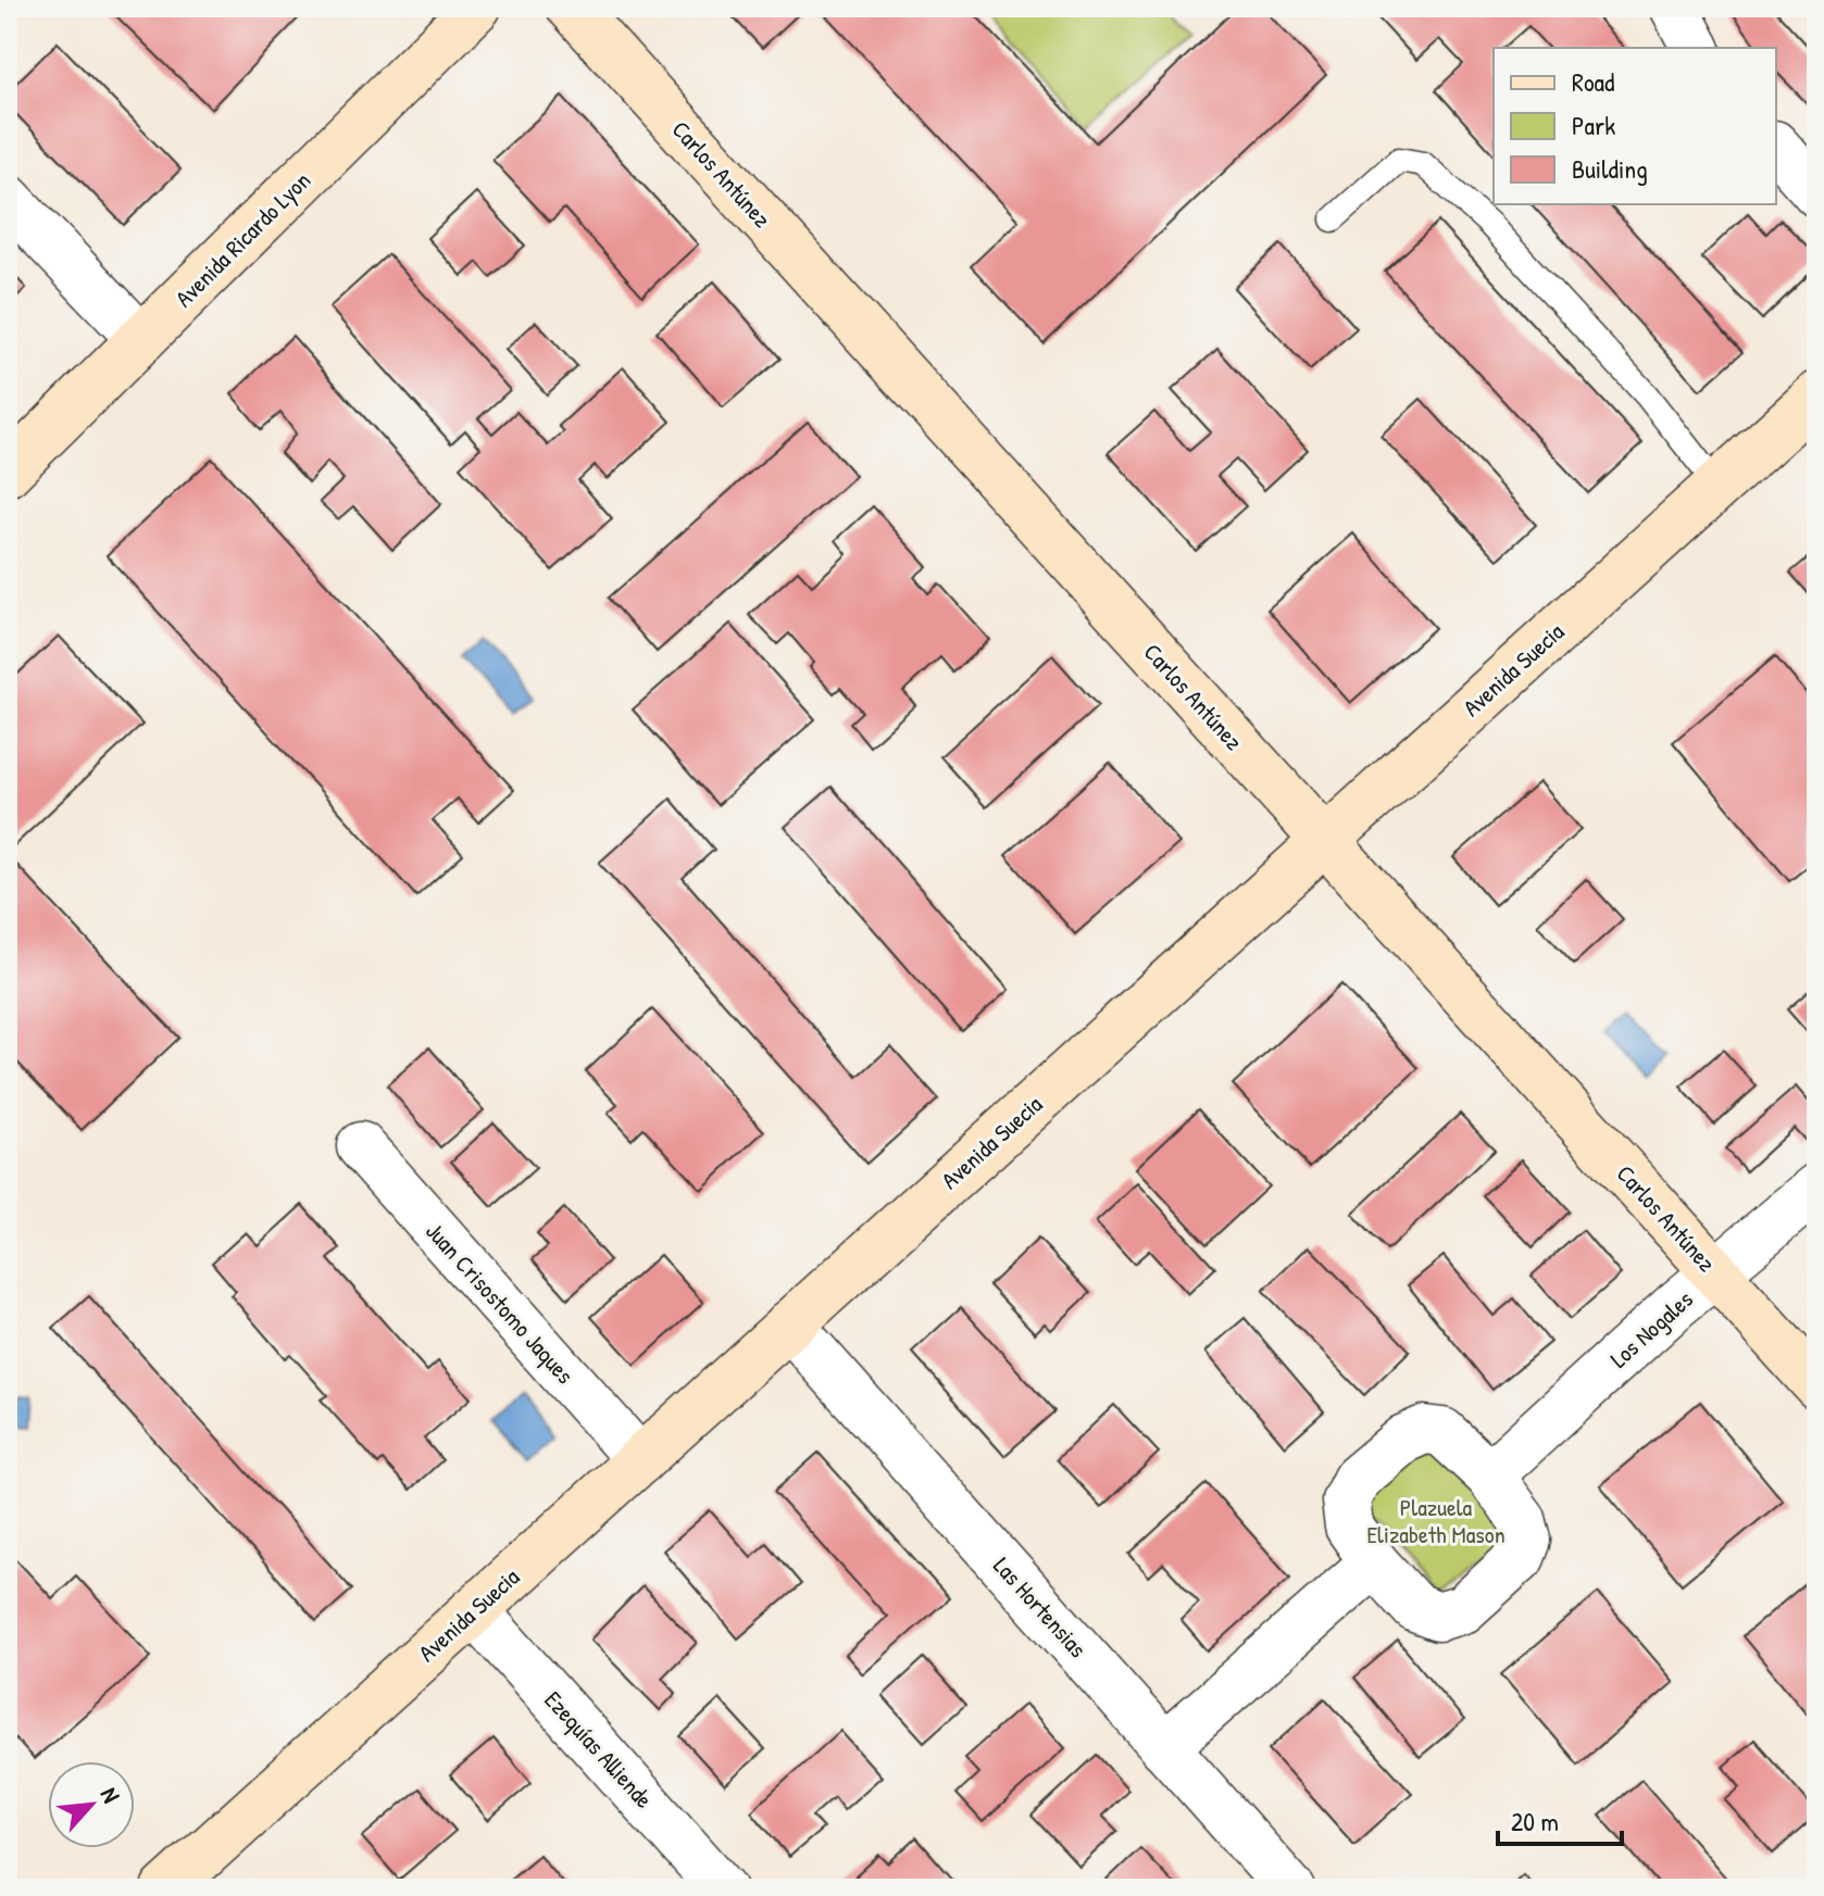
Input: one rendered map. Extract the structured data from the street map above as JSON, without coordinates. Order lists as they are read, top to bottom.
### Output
{
  "streets": {
    "street": [
      "Carlos Antúnez",
      "Avenida Ricardo Lyon",
      "Avenida Suecia",
      "Juan Crisostomo Jaques",
      "Los Nogales",
      "Las Hortensias",
      "Ezequías Alliende"
    ]
  },
  "crossings": [
    ["Carlos Antúnez", "Avenida Suecia"],
    ["Carlos Antúnez", "Los Nogales"],
    ["Avenida Suecia", "Juan Crisostomo Jaques"],
    ["Avenida Suecia", "Las Hortensias"],
    ["Avenida Suecia", "Ezequías Alliende"]
  ],
  "parks": ["Plazuela Elizabeth Mason"],
  "legend": ["Road", "Park", "Building"],
  "scale_bar": "20 m",
  "north": "top right"
}
